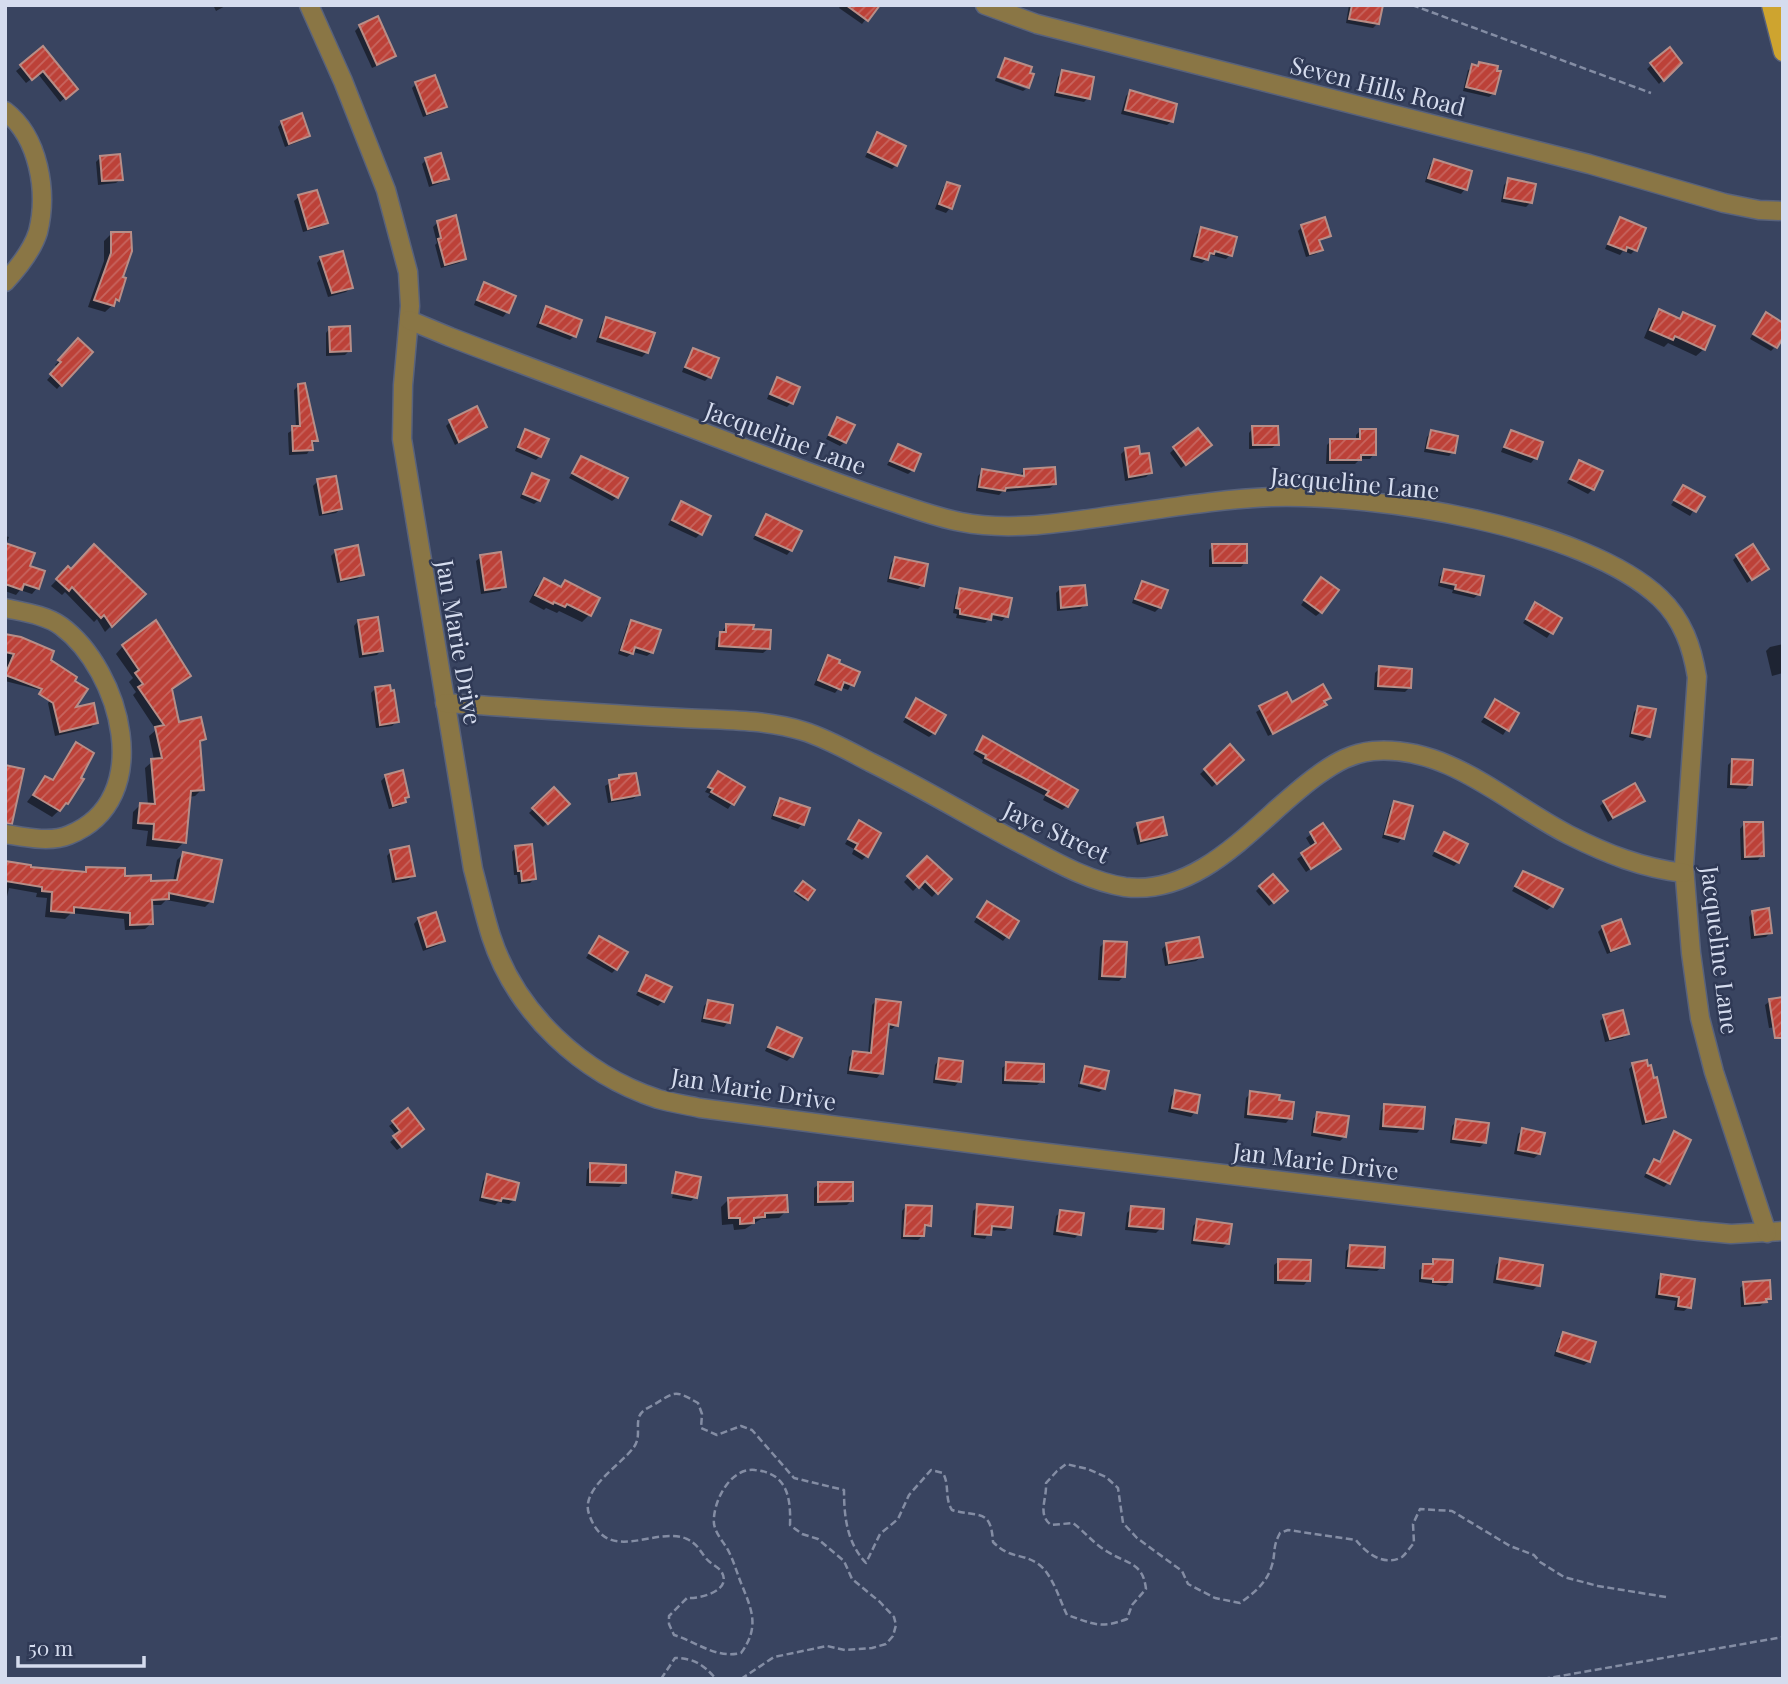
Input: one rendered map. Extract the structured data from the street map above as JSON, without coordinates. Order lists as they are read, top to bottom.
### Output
{
  "streets": {
    "street": [
      "Seven Hills Road",
      "Jacqueline Lane",
      "Jan Marie Drive",
      "Jaye Street"
    ]
  },
  "crossings": [
    ["Jacqueline Lane", "Jan Marie Drive"],
    ["Jacqueline Lane", "Jaye Street"],
    ["Jan Marie Drive", "Jaye Street"]
  ],
  "scale_bar": "50 m"
}
